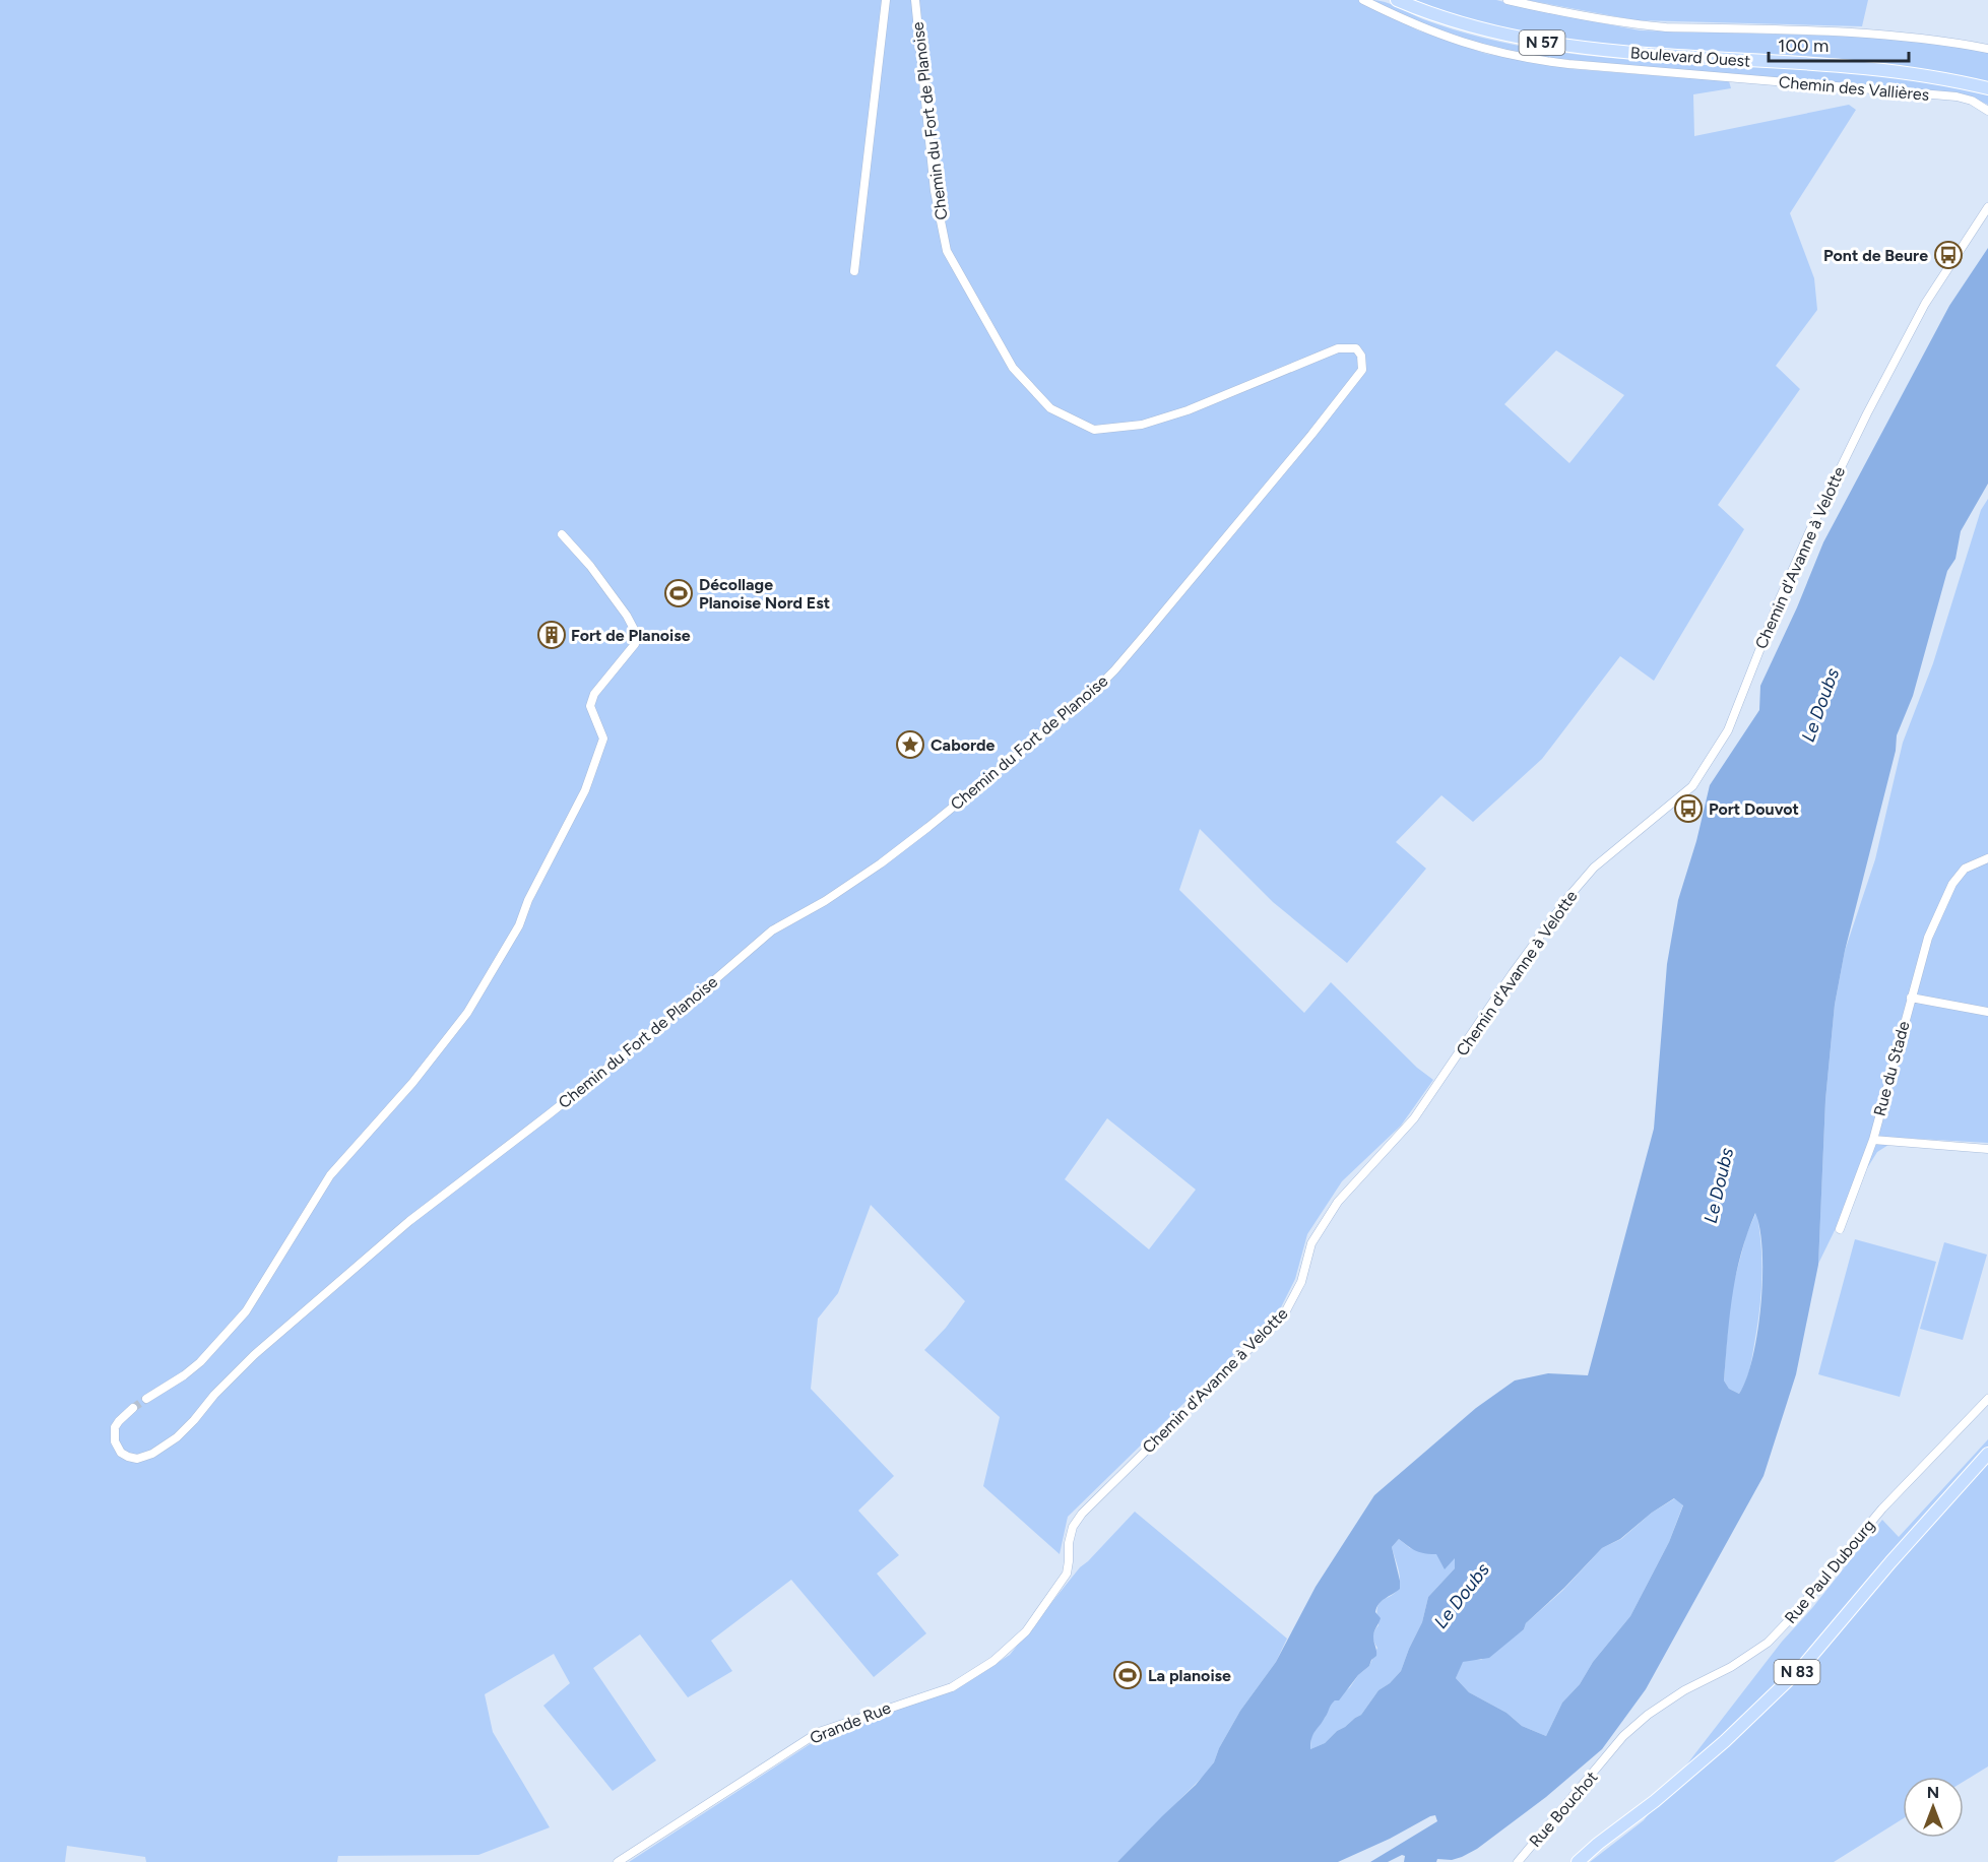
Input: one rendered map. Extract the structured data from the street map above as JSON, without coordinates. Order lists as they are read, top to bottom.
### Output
{
  "streets": {
    "main road": ["N 57", "Boulevard Ouest", "N 83"],
    "street": [
      "Chemin des Vallières",
      "Chemin du Fort de Planoise",
      "Chemin d'Avanne à Velotte",
      "Rue du Stade",
      "Rue Paul Dubourg",
      "Grande Rue",
      "Rue Bouchot"
    ]
  },
  "crossings": [
    ["Chemin d'Avanne à Velotte", "Grande Rue"],
    ["Rue Paul Dubourg", "Rue Bouchot"]
  ],
  "water": ["Le Doubs"],
  "places": {
    "bus stop": ["Pont de Beure", "Port Douvot"],
    "sports": ["Décollage Planoise Nord Est", "La planoise"],
    "building": ["Fort de Planoise"],
    "place": ["Caborde"]
  },
  "scale_bar": "100 m",
  "north": "top"
}
